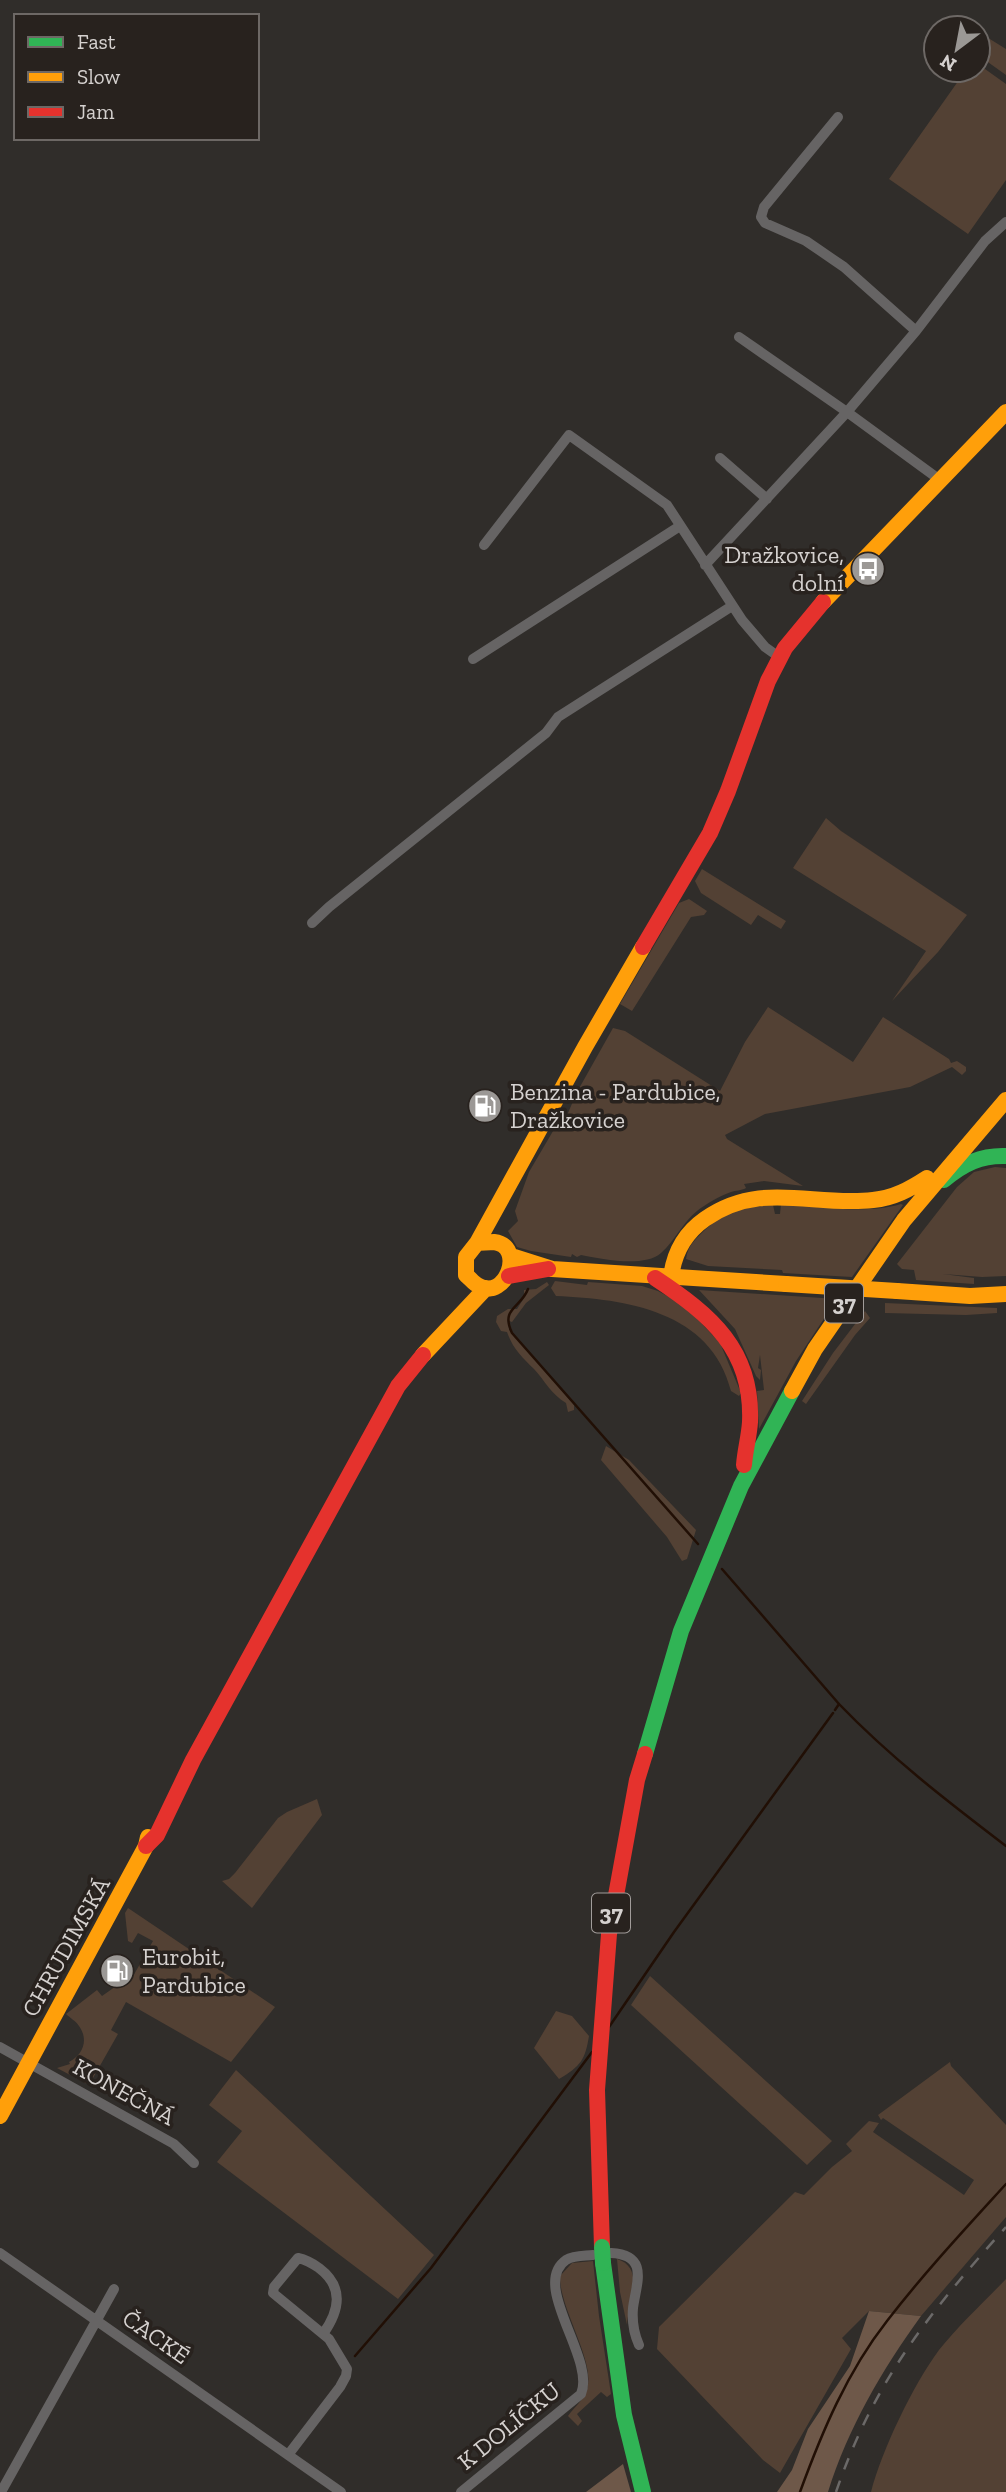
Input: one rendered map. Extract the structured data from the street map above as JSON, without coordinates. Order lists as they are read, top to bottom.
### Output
{
  "streets": {
    "main road": ["37", "CHRUDIMSKÁ"],
    "street": ["KONEČNÁ", "ČACKÉ", "K DOLÍČKU"]
  },
  "crossings": [
    ["37", "K DOLÍČKU"],
    ["CHRUDIMSKÁ", "KONEČNÁ"]
  ],
  "places": {
    "bus stop": ["Dražkovice, dolní"],
    "fuel station": ["Benzina - Pardubice, Dražkovice", "Eurobit, Pardubice"]
  },
  "legend": ["Fast", "Slow", "Jam"],
  "north": "bottom left"
}
